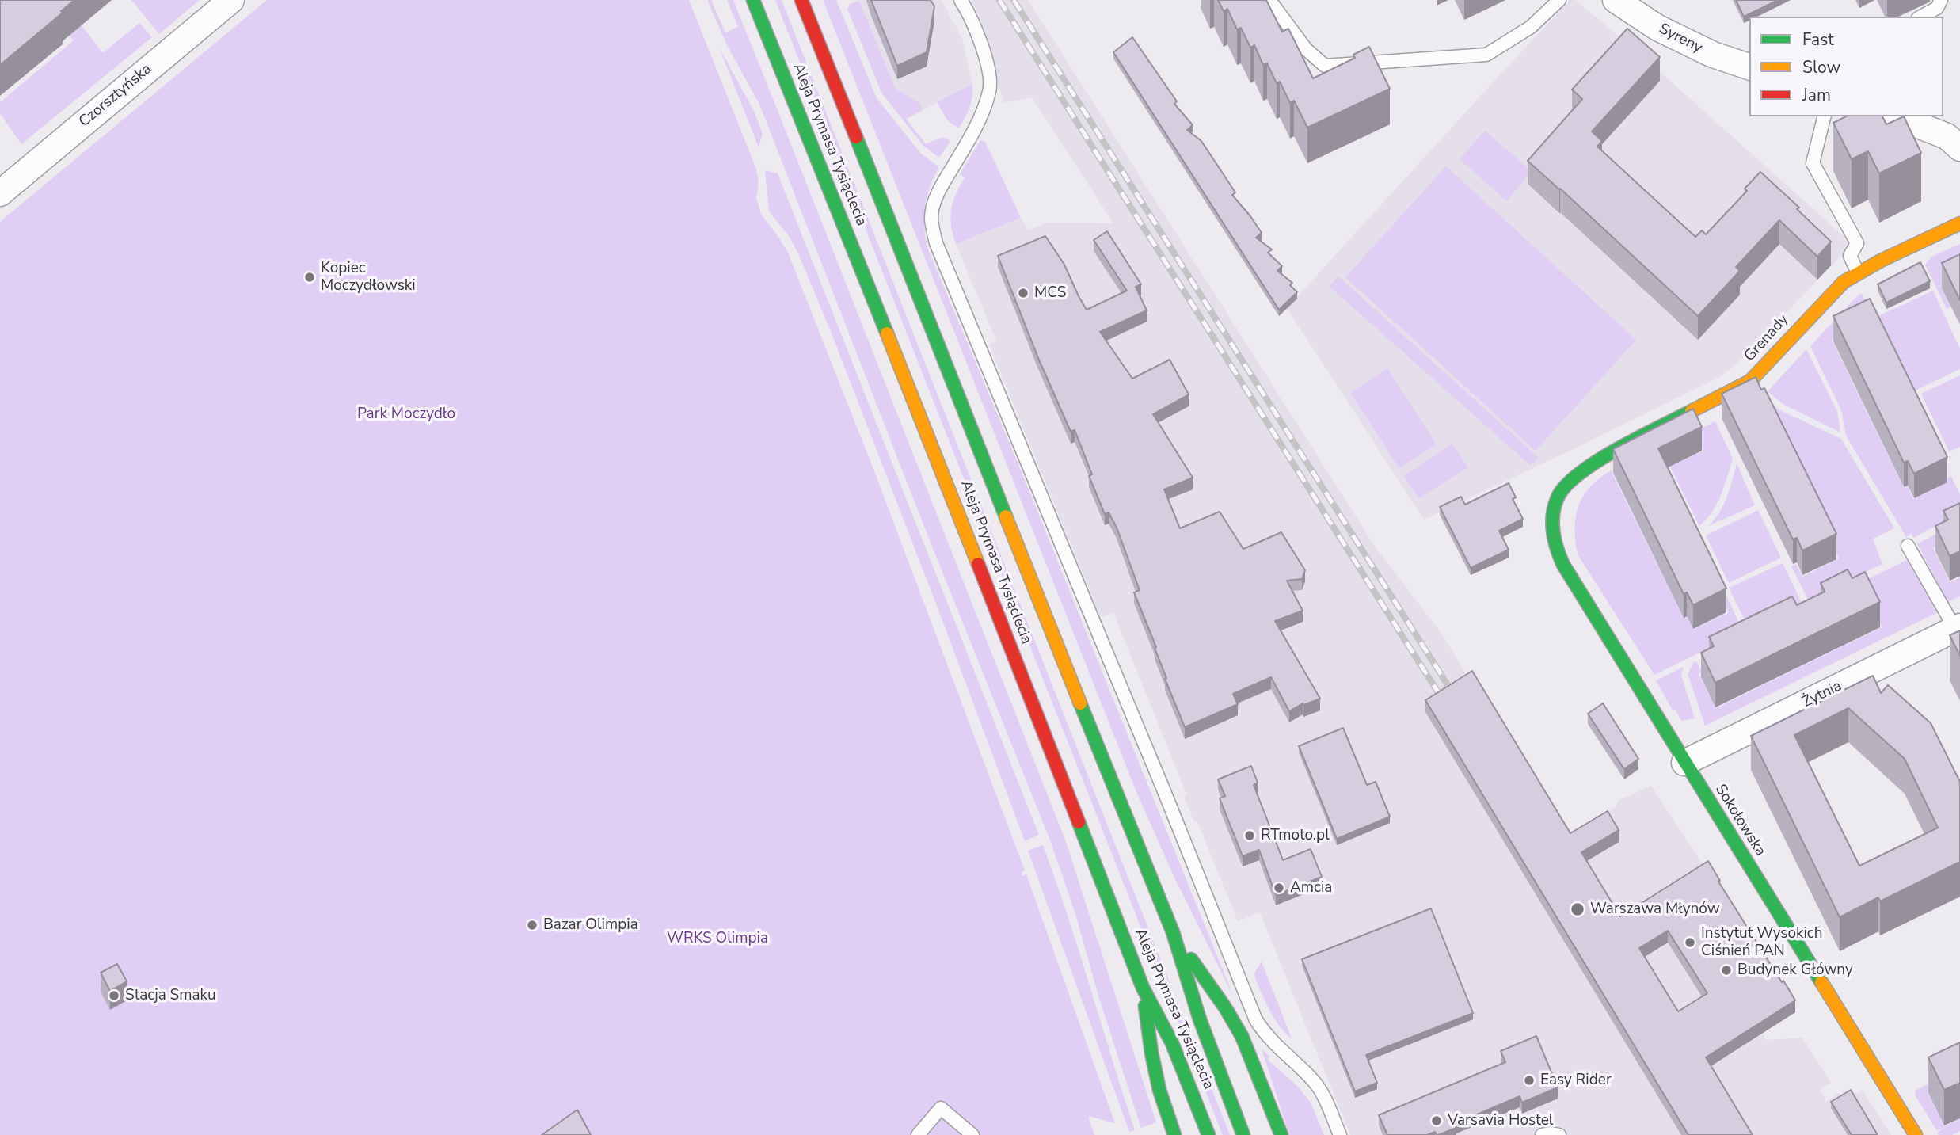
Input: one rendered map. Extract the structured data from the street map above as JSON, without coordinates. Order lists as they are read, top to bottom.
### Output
{
  "streets": {
    "main road": ["Aleja Prymasa Tysiąclecia", "Grenady", "Sokołowska"],
    "street": ["Syreny", "Czorsztyńska", "Żytnia"]
  },
  "crossings": [
    ["Grenady", "Sokołowska"],
    ["Żytnia", "Sokołowska"]
  ],
  "parks": ["Park Moczydło", "WRKS Olimpia"],
  "places": [
    "Kopiec Moczydłowski",
    "MCS",
    "RTmoto.pl",
    "Amcia",
    "Warszawa Młynów",
    "Bazar Olimpia",
    "Instytut Wysokich Ciśnień PAN",
    "Budynek Główny",
    "Stacja Smaku",
    "Easy Rider",
    "Varsavia Hostel"
  ],
  "legend": ["Fast", "Slow", "Jam"]
}
